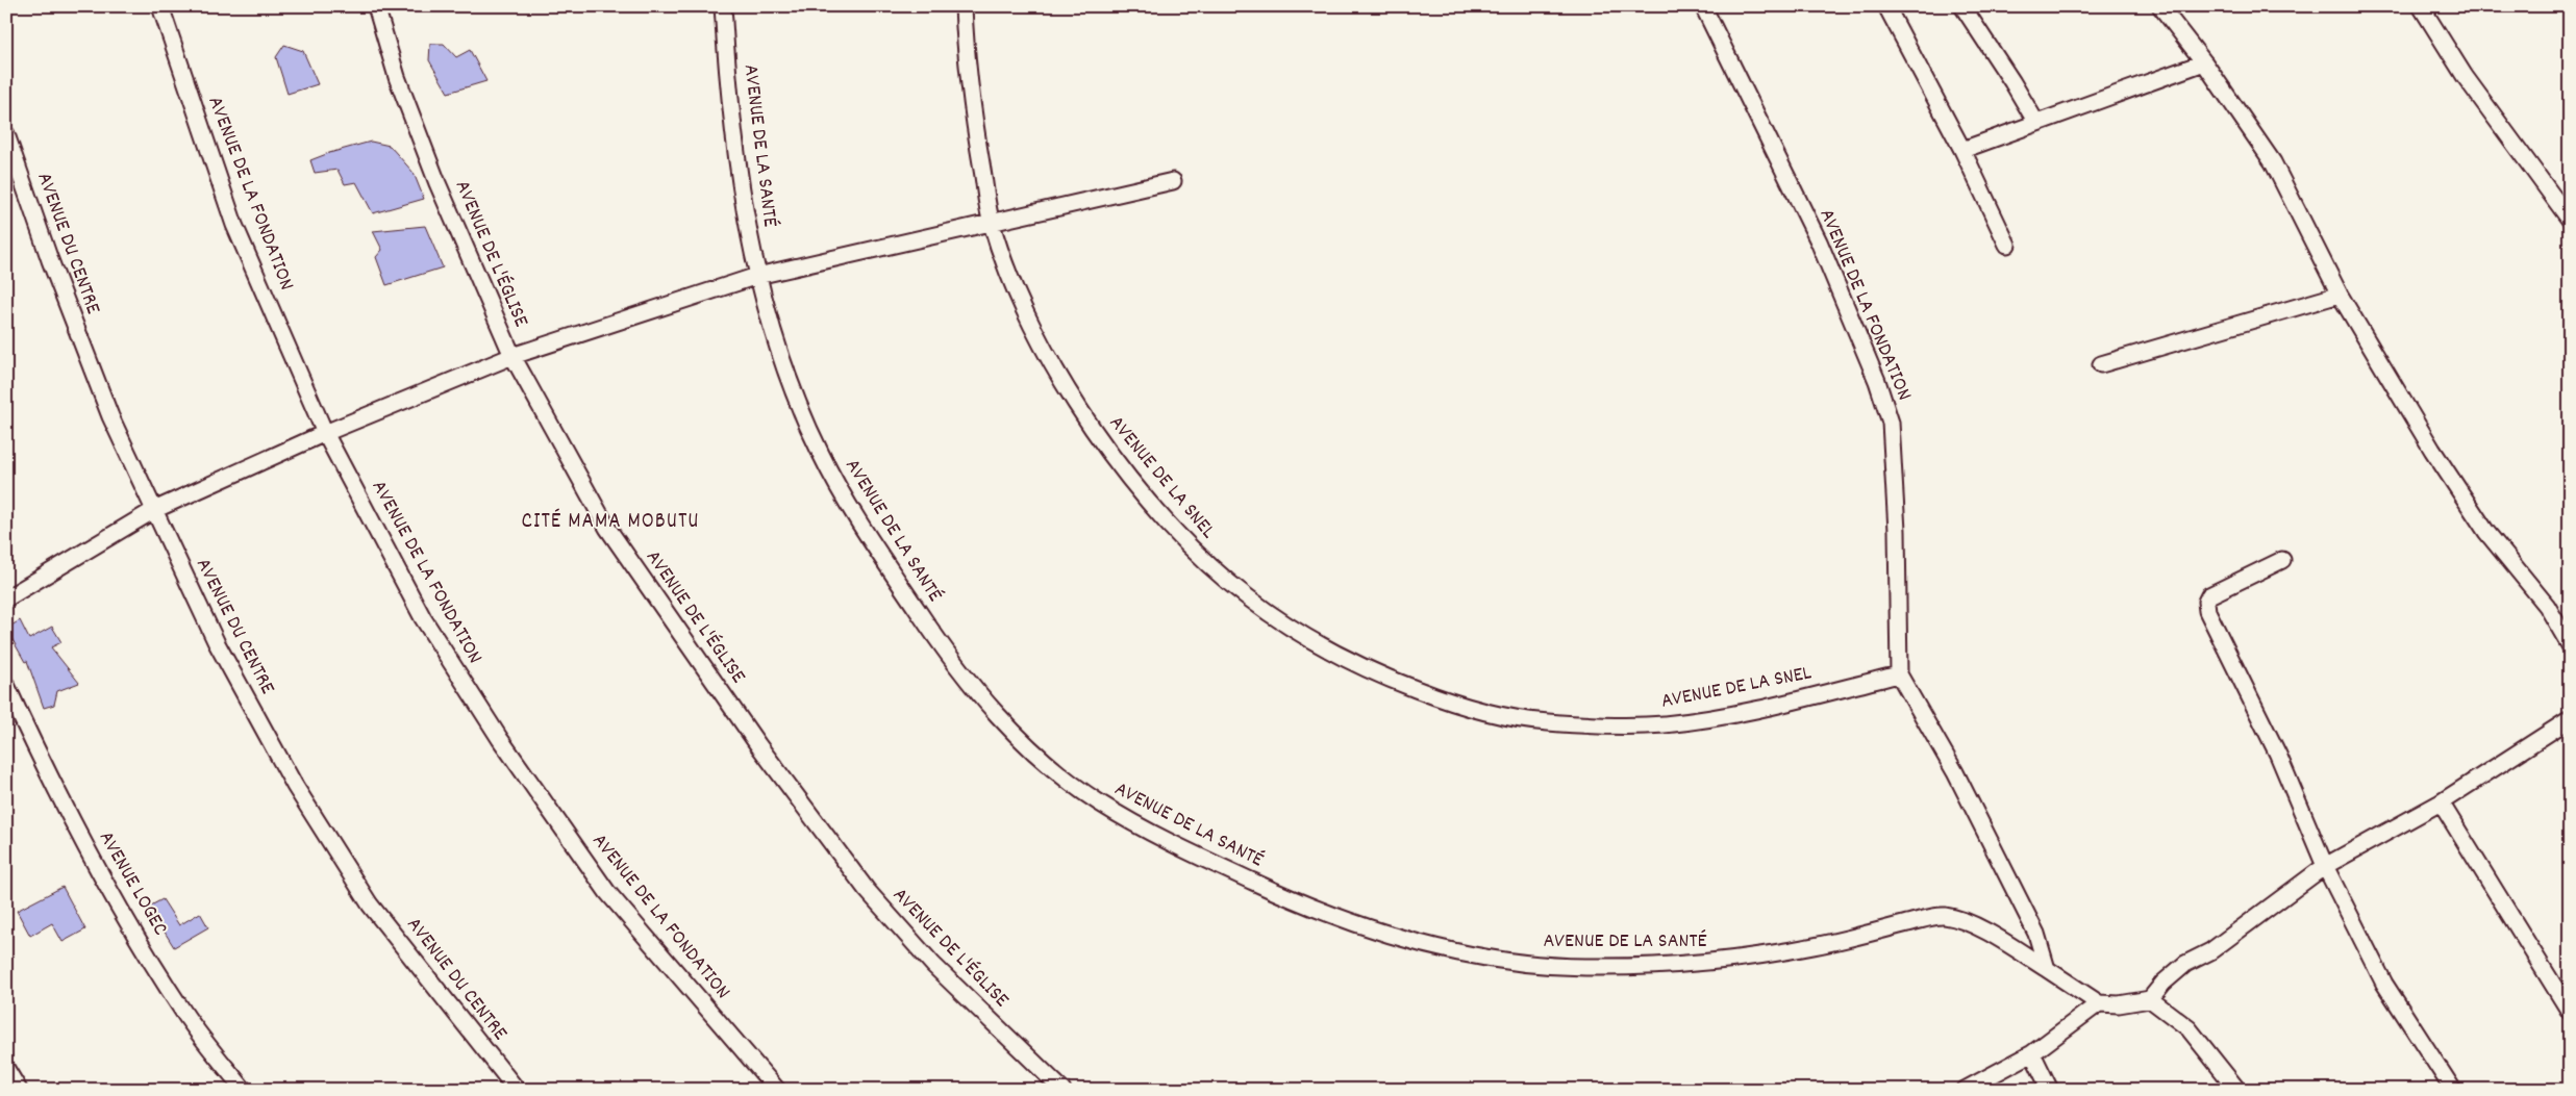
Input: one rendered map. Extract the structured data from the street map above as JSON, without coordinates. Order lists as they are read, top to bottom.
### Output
{
  "streets": {
    "street": [
      "AVENUE DE LA SANTÉ",
      "AVENUE DE LA FONDATION",
      "AVENUE DU CENTRE",
      "AVENUE DE L'ÉGLISE",
      "AVENUE DE LA SNEL",
      "AVENUE LOGEC"
    ]
  },
  "crossings": [
    ["AVENUE DE LA FONDATION", "AVENUE DE LA SNEL"]
  ],
  "districts": ["CITÉ MAMA MOBUTU"]
}
